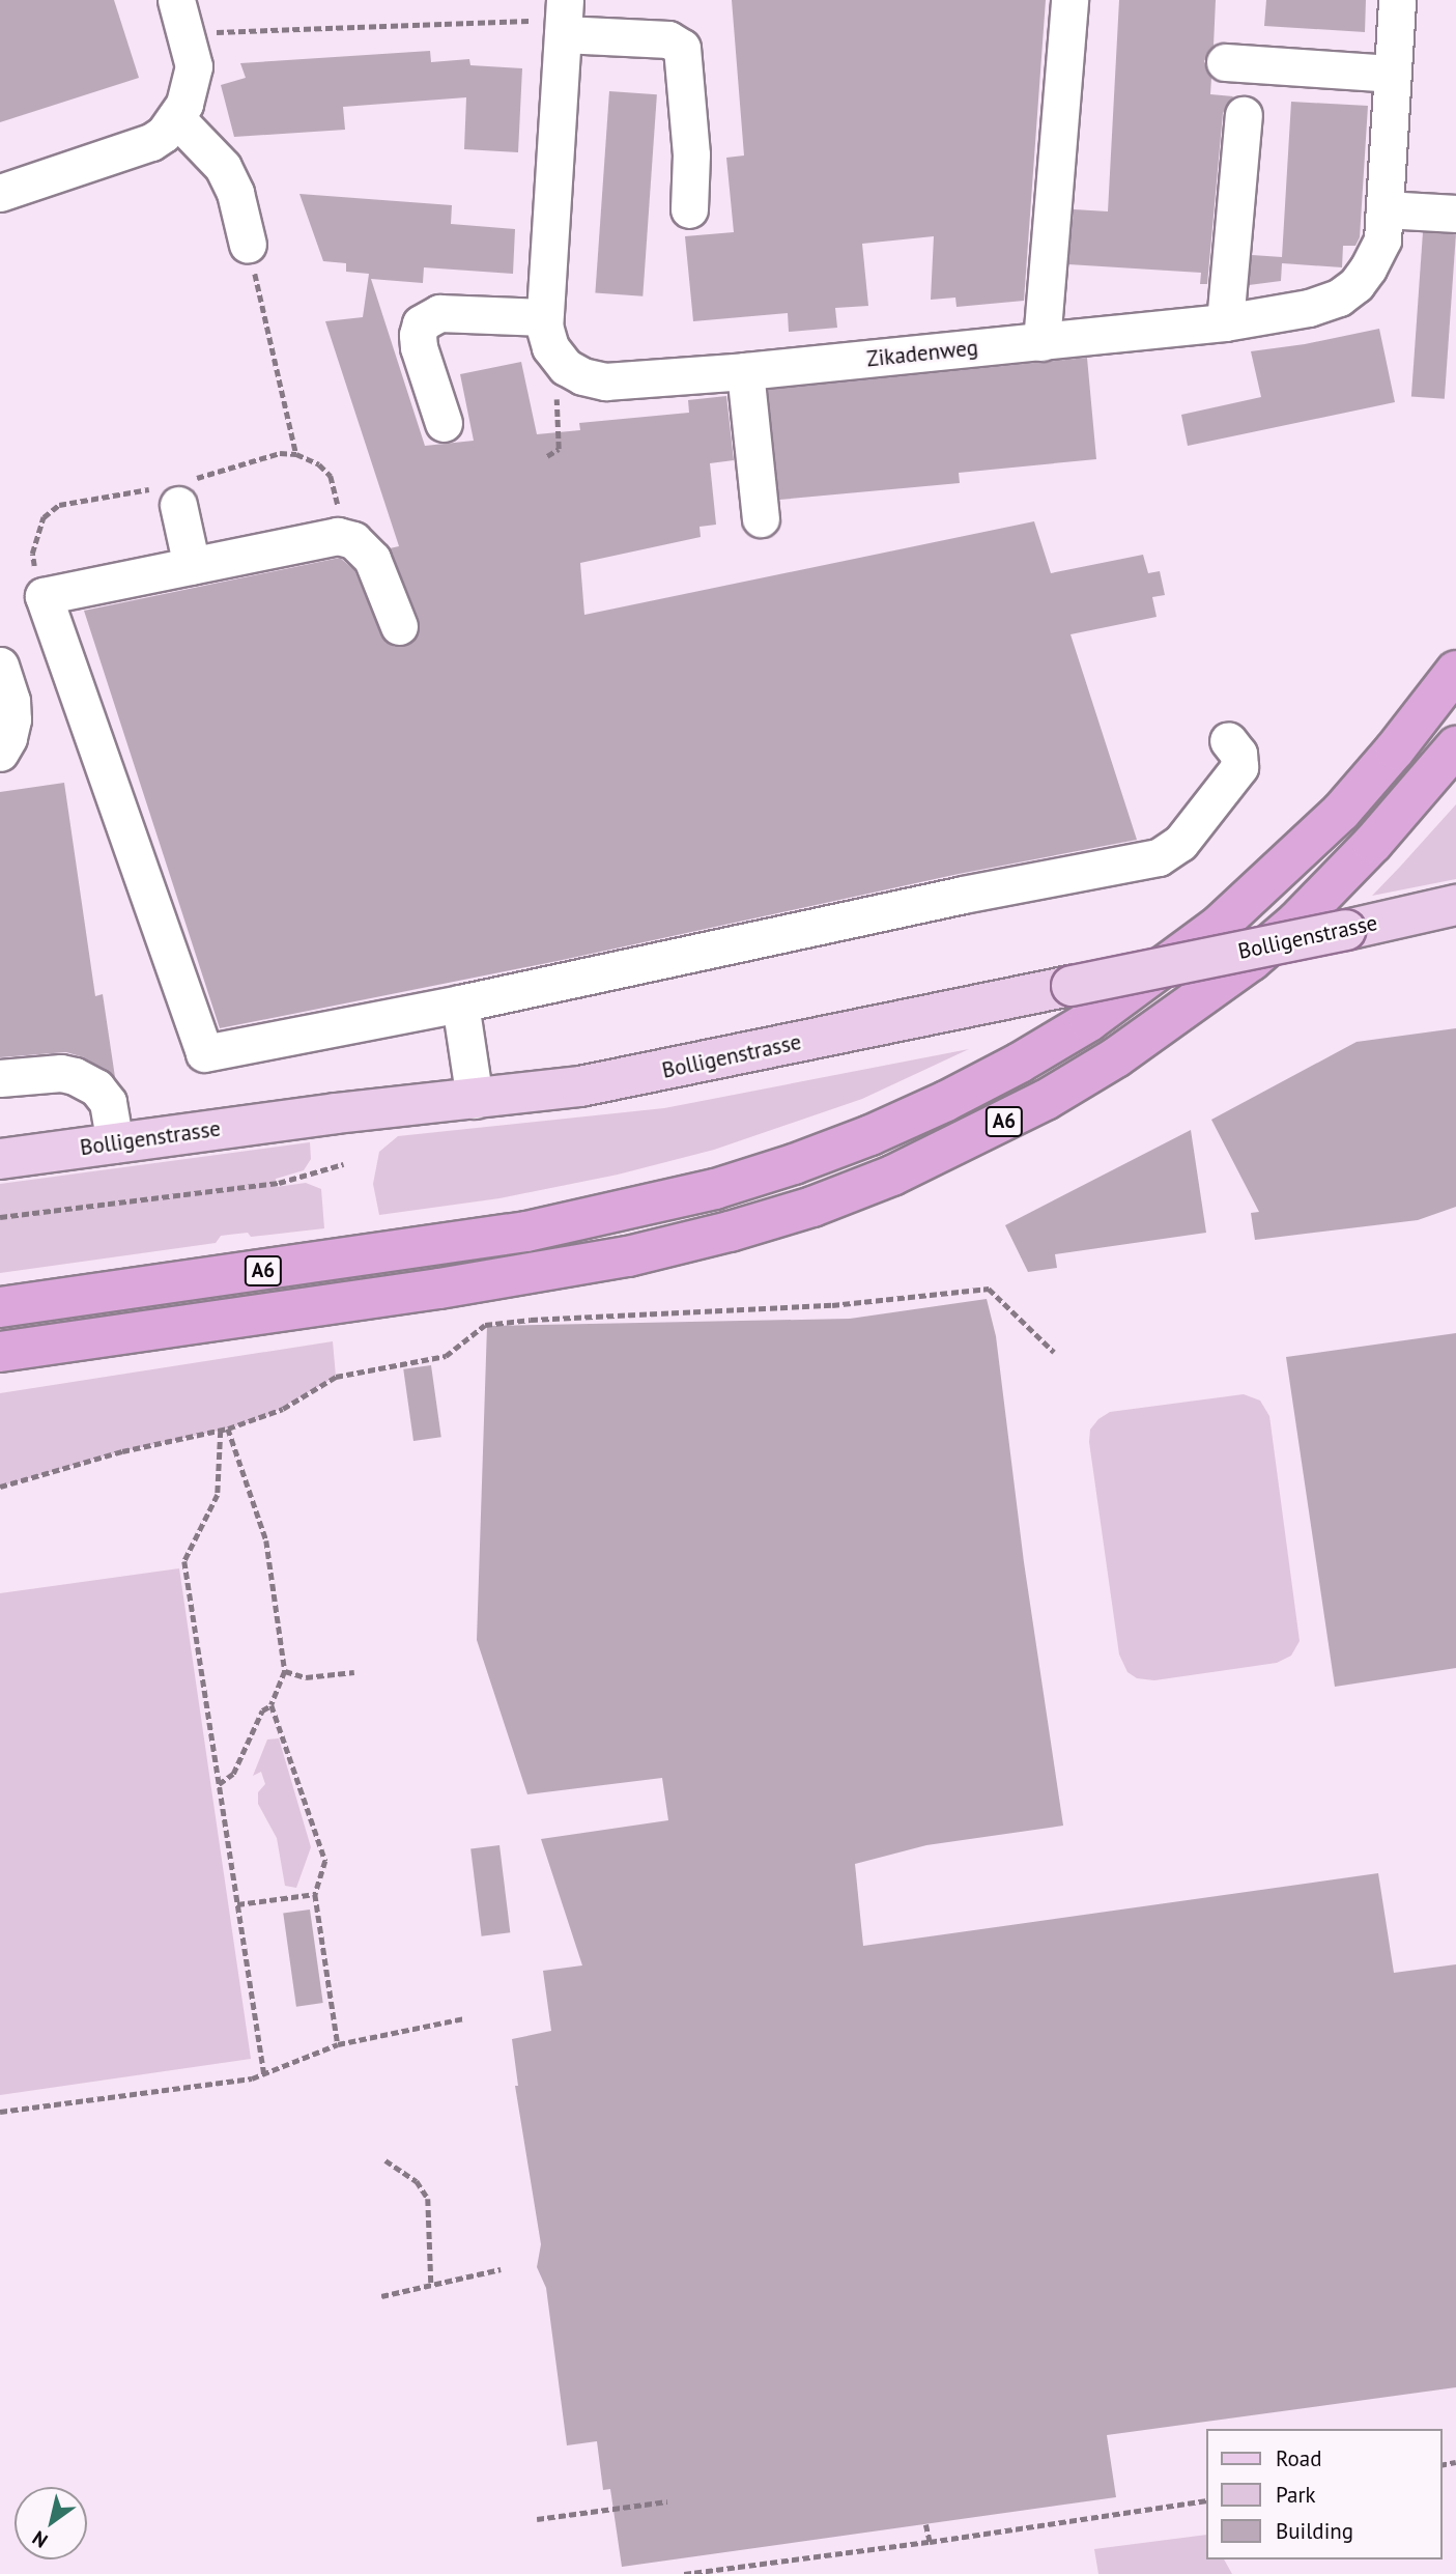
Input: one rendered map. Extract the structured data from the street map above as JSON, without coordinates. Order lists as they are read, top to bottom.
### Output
{
  "streets": {
    "highway": ["A6"],
    "main road": ["Bolligenstrasse"],
    "street": ["Zikadenweg"]
  },
  "legend": ["Road", "Park", "Building"],
  "north": "bottom left"
}
